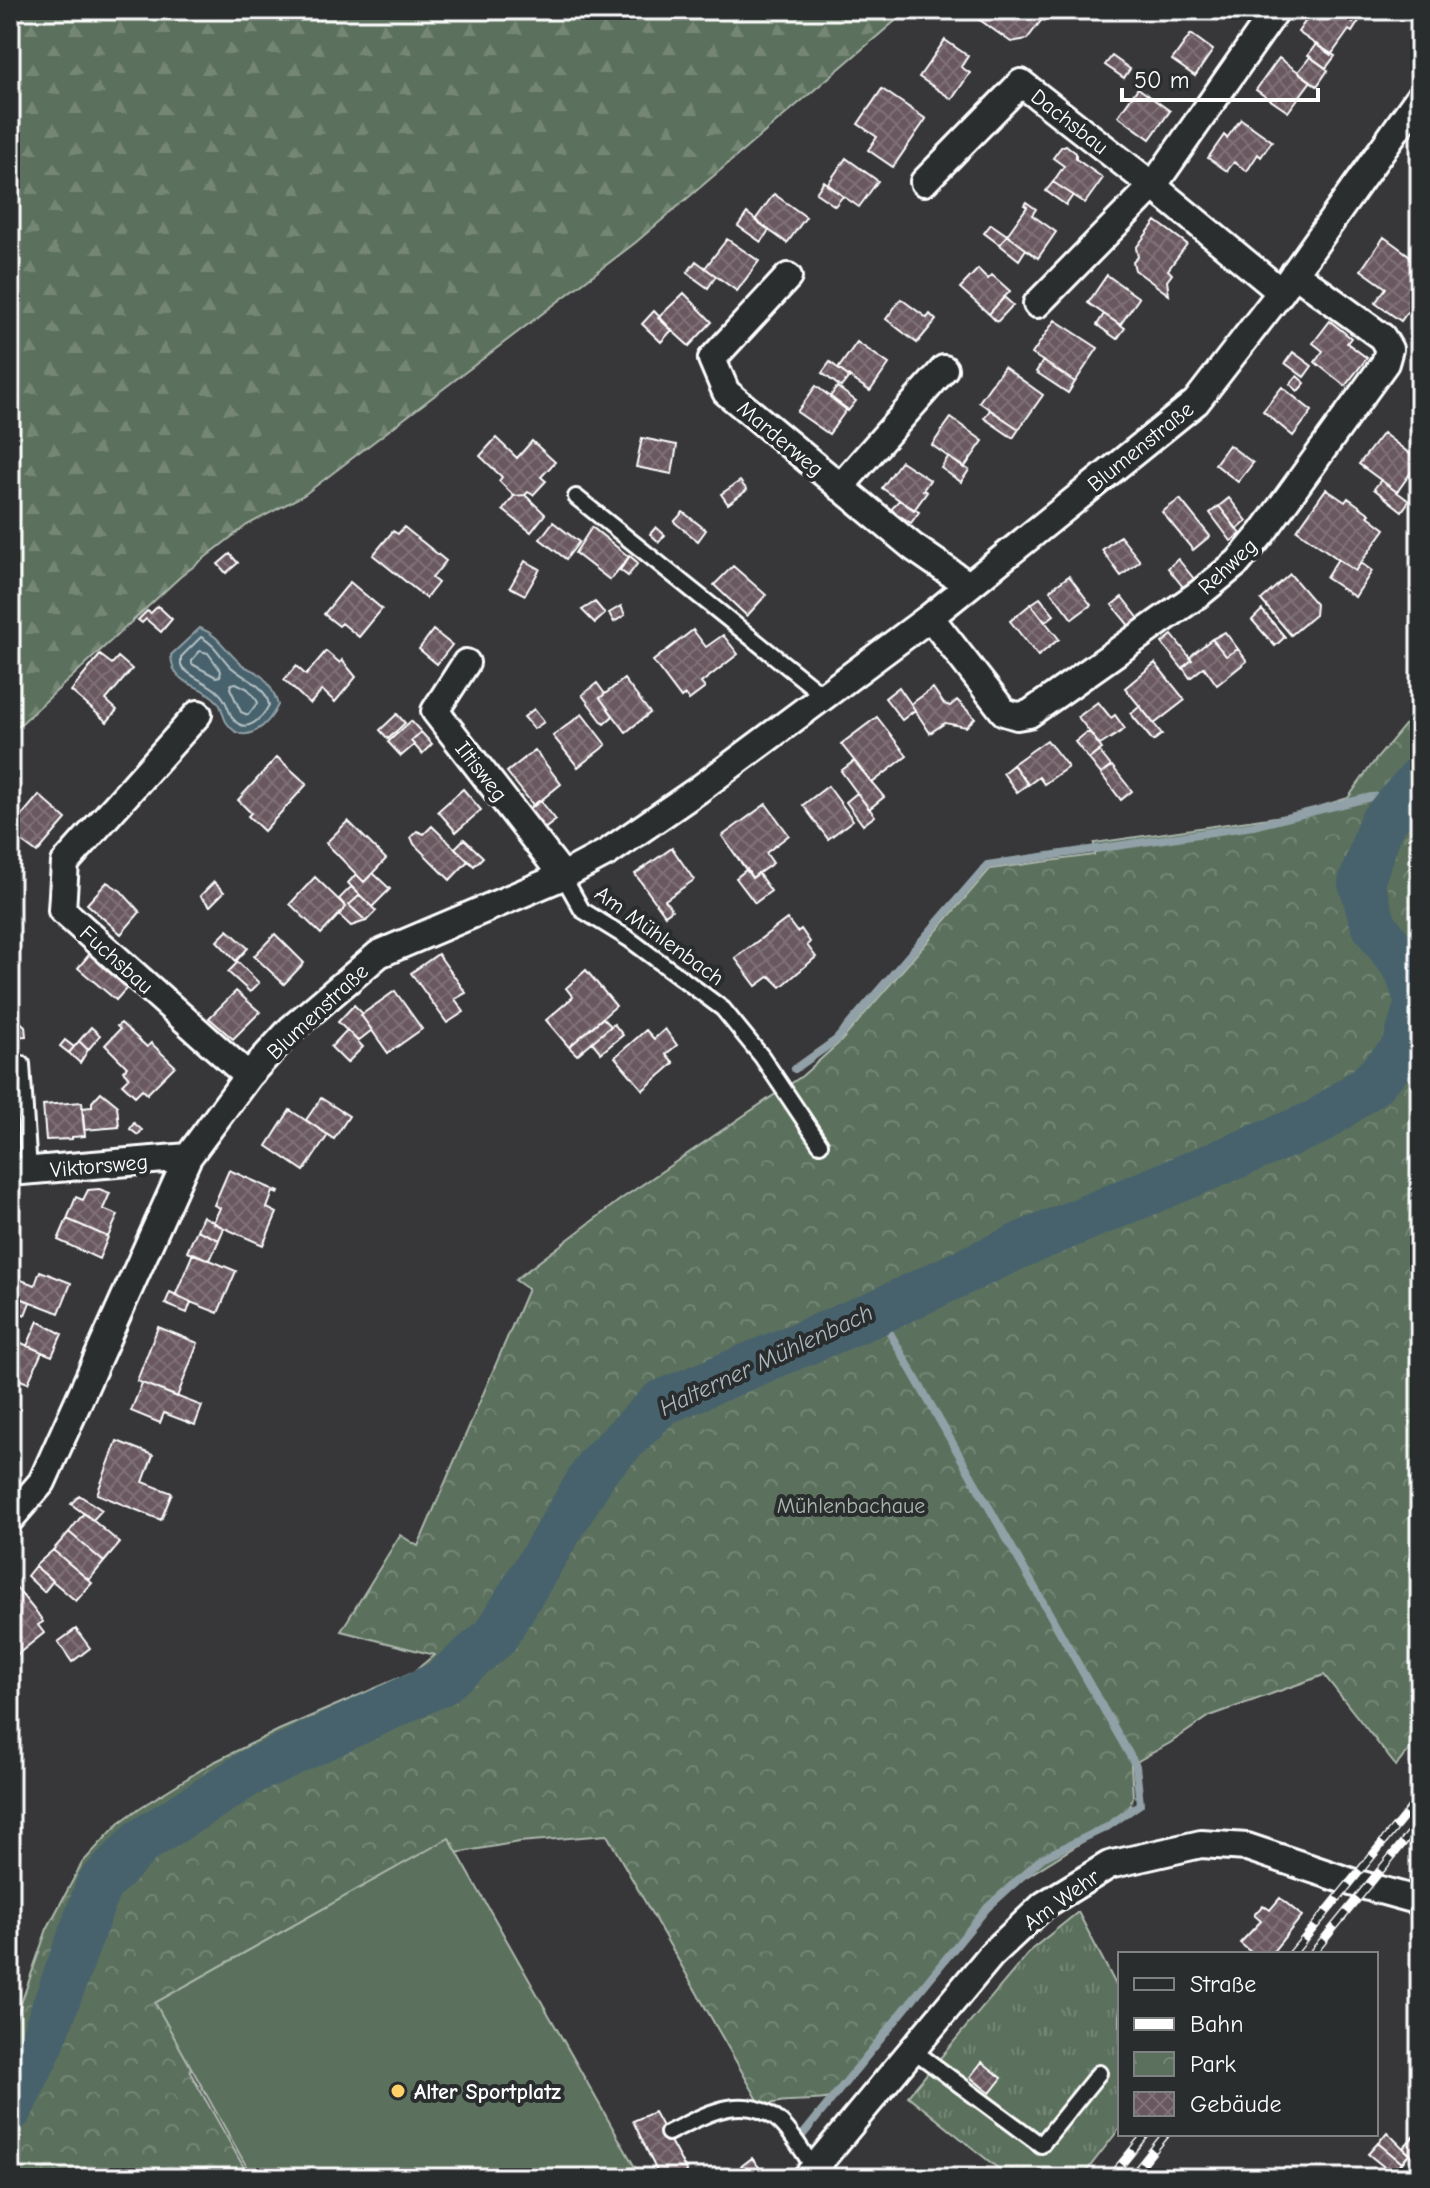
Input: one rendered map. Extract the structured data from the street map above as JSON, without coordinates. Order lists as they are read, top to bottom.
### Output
{
  "streets": {
    "street": [
      "Dachsbau",
      "Marderweg",
      "Blumenstraße",
      "Rehweg",
      "Iltisweg",
      "Fuchsbau",
      "Viktorsweg",
      "Am Wehr"
    ],
    "lane": ["Am Mühlenbach"]
  },
  "crossings": [
    ["Dachsbau", "Blumenstraße"],
    ["Dachsbau", "Rehweg"],
    ["Marderweg", "Blumenstraße"],
    ["Blumenstraße", "Rehweg"],
    ["Blumenstraße", "Iltisweg"],
    ["Blumenstraße", "Am Mühlenbach"],
    ["Blumenstraße", "Fuchsbau"],
    ["Blumenstraße", "Viktorsweg"],
    ["Iltisweg", "Am Mühlenbach"]
  ],
  "water": ["Halterner Mühlenbach"],
  "parks": ["Mühlenbachaue"],
  "places": ["Alter Sportplatz"],
  "legend": [
    "Straße",
    "Bahn",
    "Park",
    "Gebäude"
  ],
  "scale_bar": "50 m"
}
